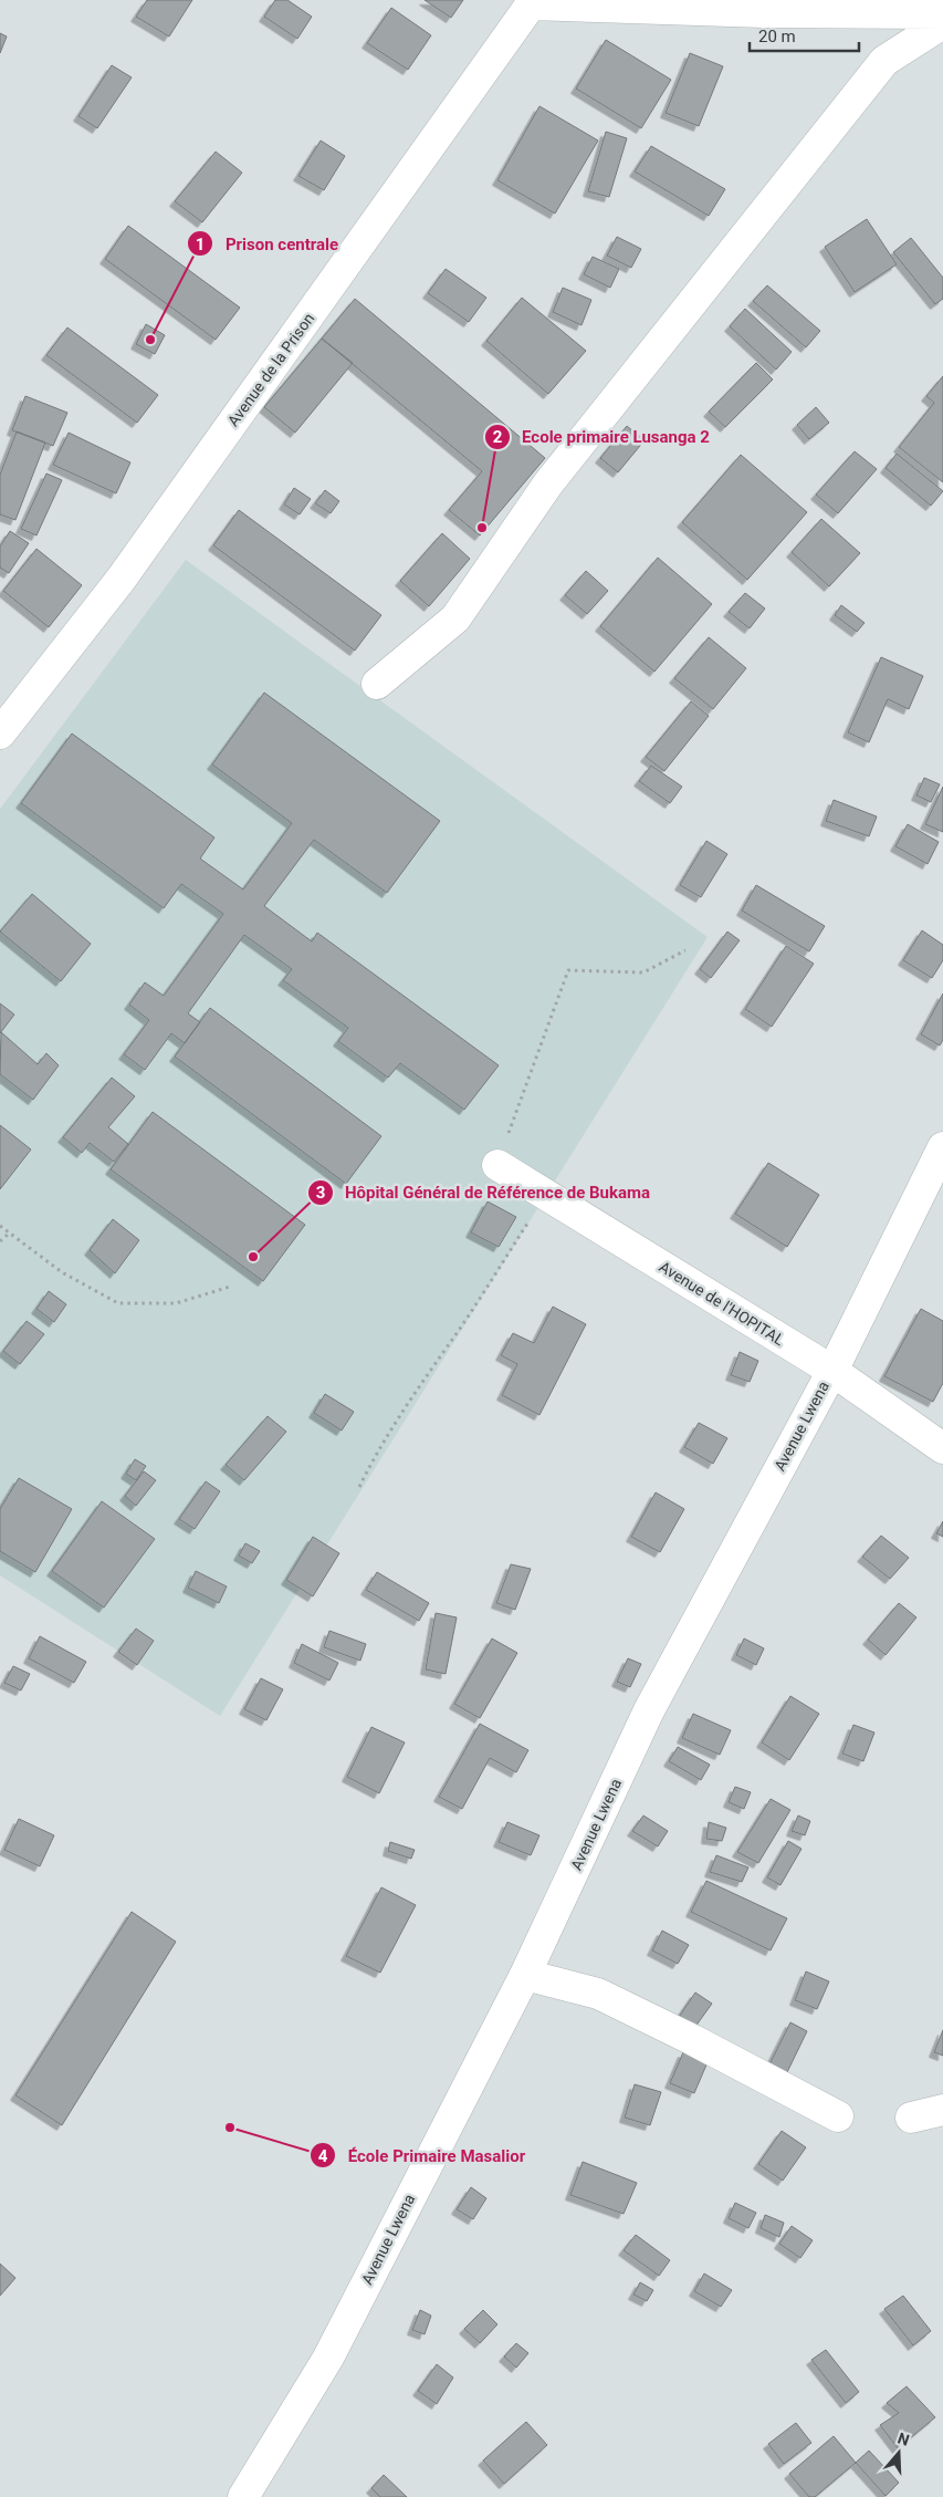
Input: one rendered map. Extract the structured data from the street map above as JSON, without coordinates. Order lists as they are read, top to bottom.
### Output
{
  "streets": {
    "street": ["Avenue de la Prison", "Avenue de l'HOPITAL", "Avenue Lwena"]
  },
  "crossings": [
    ["Avenue de l'HOPITAL", "Avenue Lwena"]
  ],
  "places": [
    "Prison centrale",
    "Ecole primaire Lusanga 2",
    "Hôpital Général de Référence de Bukama",
    "École Primaire Masalior"
  ],
  "scale_bar": "20 m",
  "north": "top"
}
